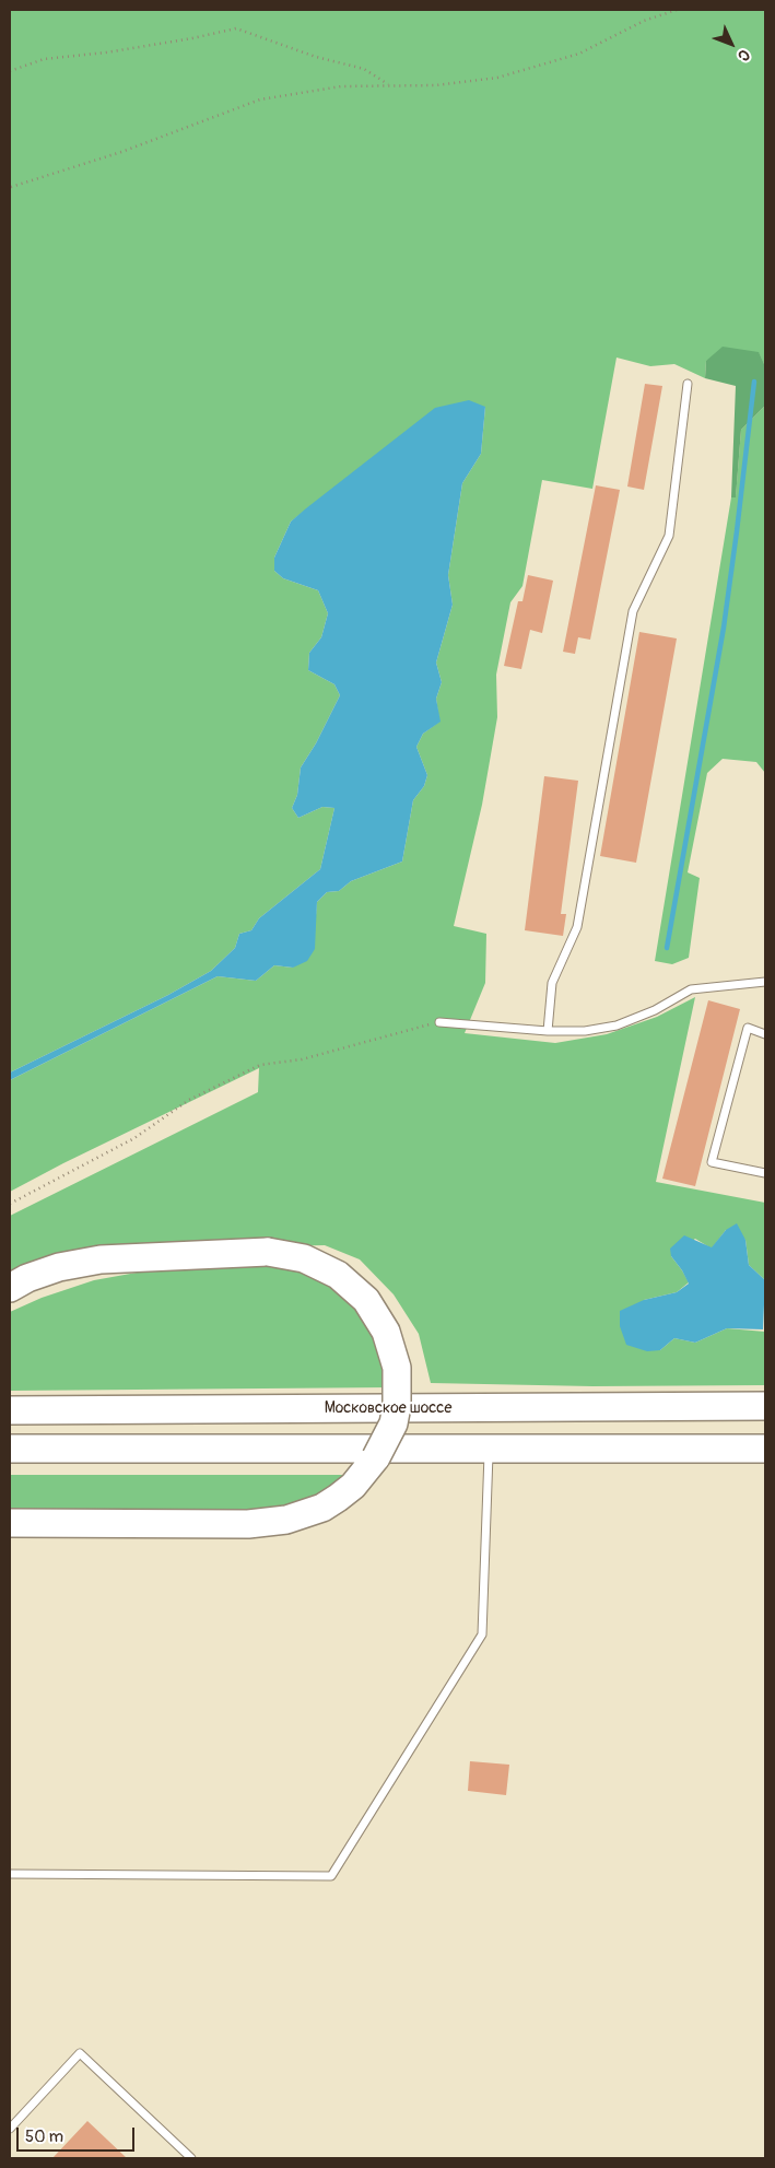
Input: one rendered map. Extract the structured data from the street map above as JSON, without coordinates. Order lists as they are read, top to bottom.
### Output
{
  "streets": {
    "highway": ["Московское шоссе"]
  },
  "scale_bar": "50 m",
  "north": "bottom right"
}
